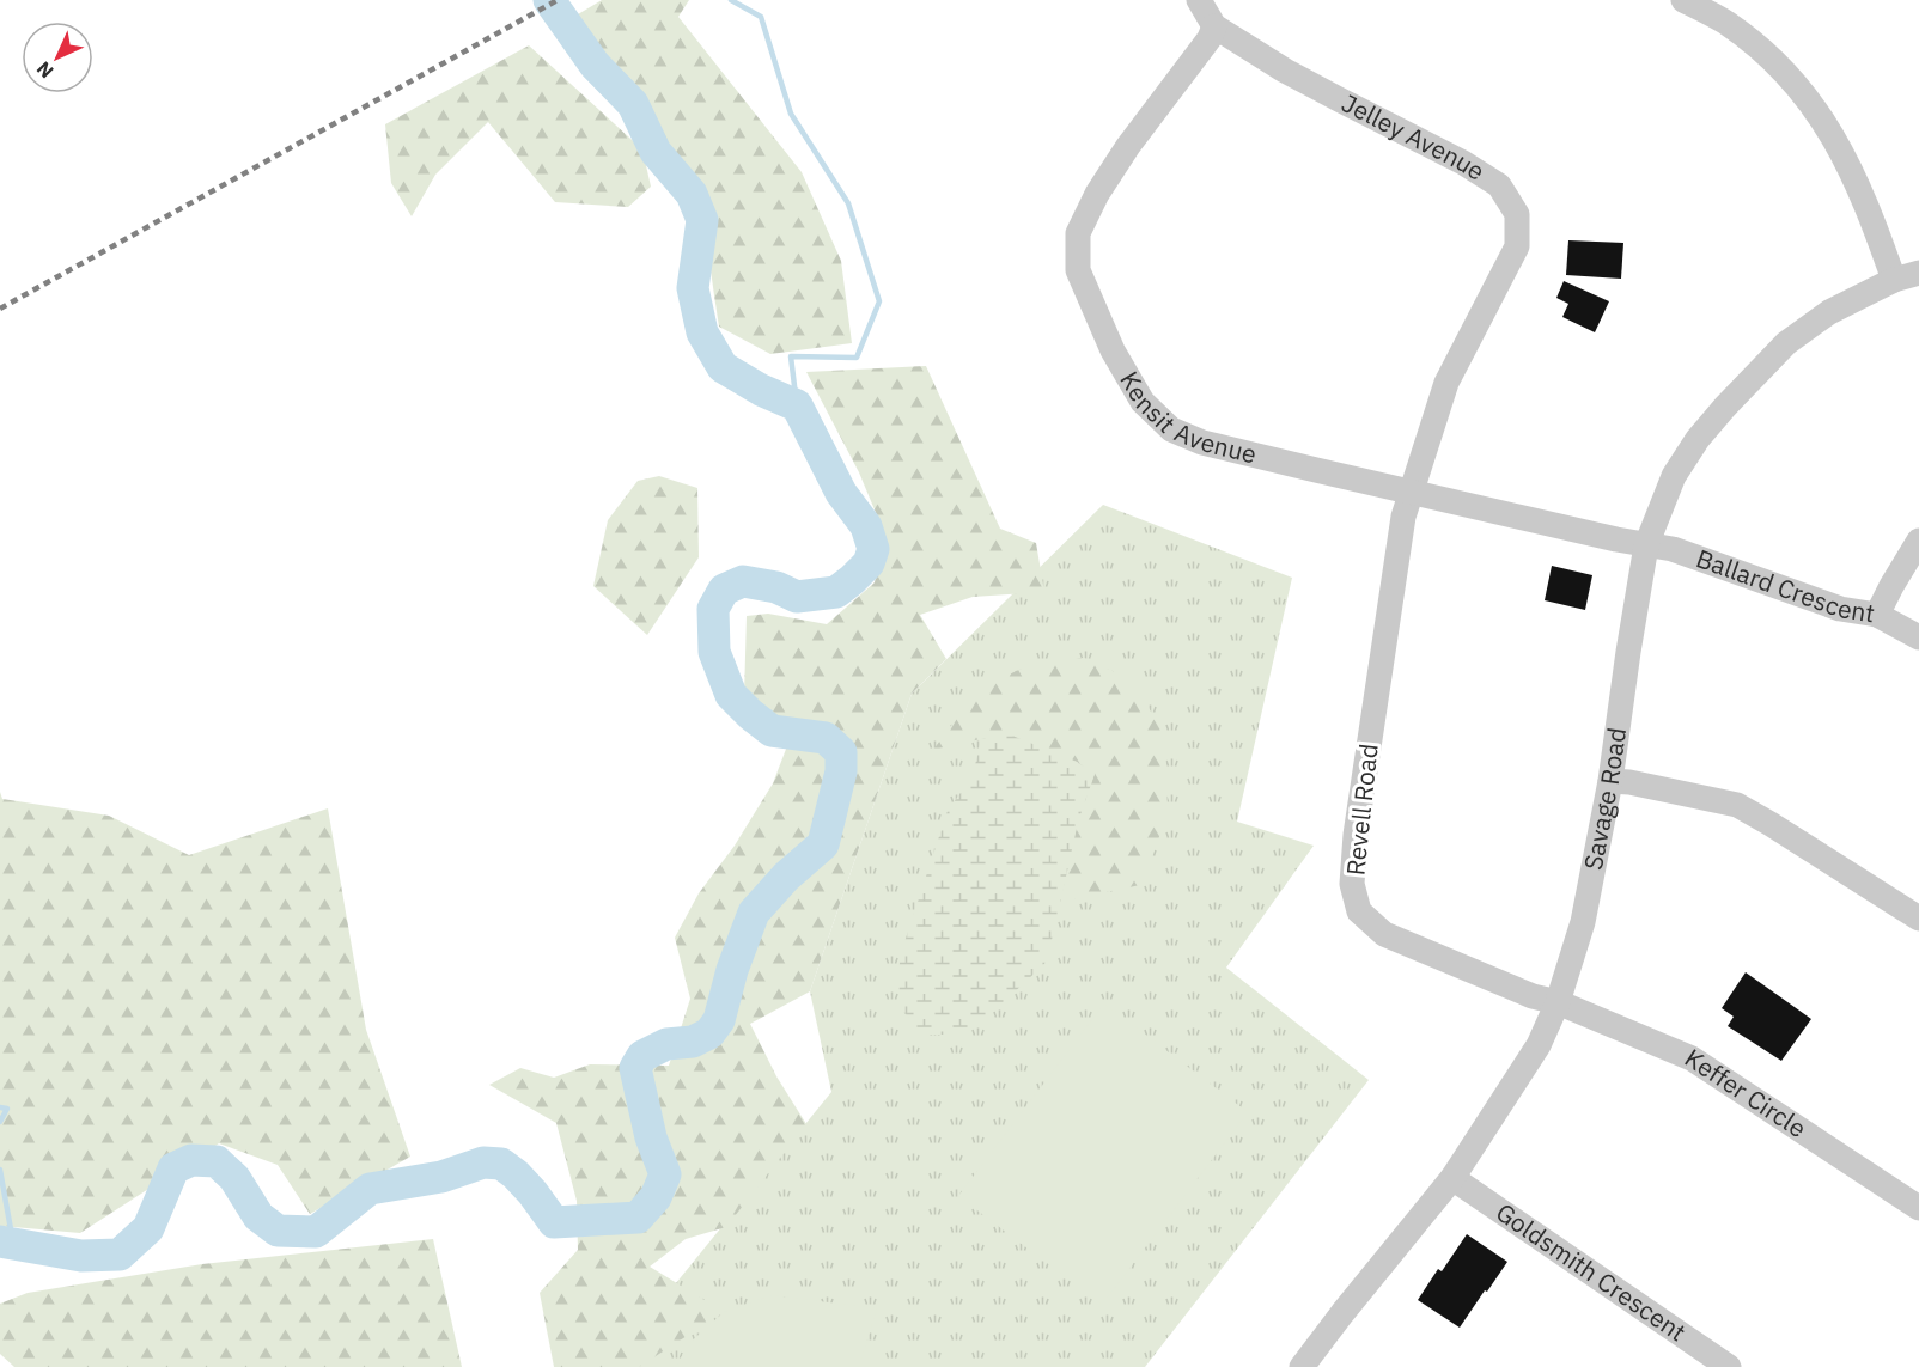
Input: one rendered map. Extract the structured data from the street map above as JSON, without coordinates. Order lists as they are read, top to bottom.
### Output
{
  "streets": {
    "street": [
      "Jelley Avenue",
      "Kensit Avenue",
      "Ballard Crescent",
      "Savage Road",
      "Revell Road",
      "Keffer Circle",
      "Goldsmith Crescent"
    ]
  },
  "crossings": [
    ["Jelley Avenue", "Kensit Avenue"],
    ["Jelley Avenue", "Revell Road"],
    ["Kensit Avenue", "Ballard Crescent"],
    ["Kensit Avenue", "Savage Road"],
    ["Kensit Avenue", "Revell Road"],
    ["Ballard Crescent", "Savage Road"],
    ["Savage Road", "Revell Road"],
    ["Savage Road", "Keffer Circle"],
    ["Savage Road", "Goldsmith Crescent"],
    ["Revell Road", "Keffer Circle"]
  ],
  "north": "bottom left"
}
